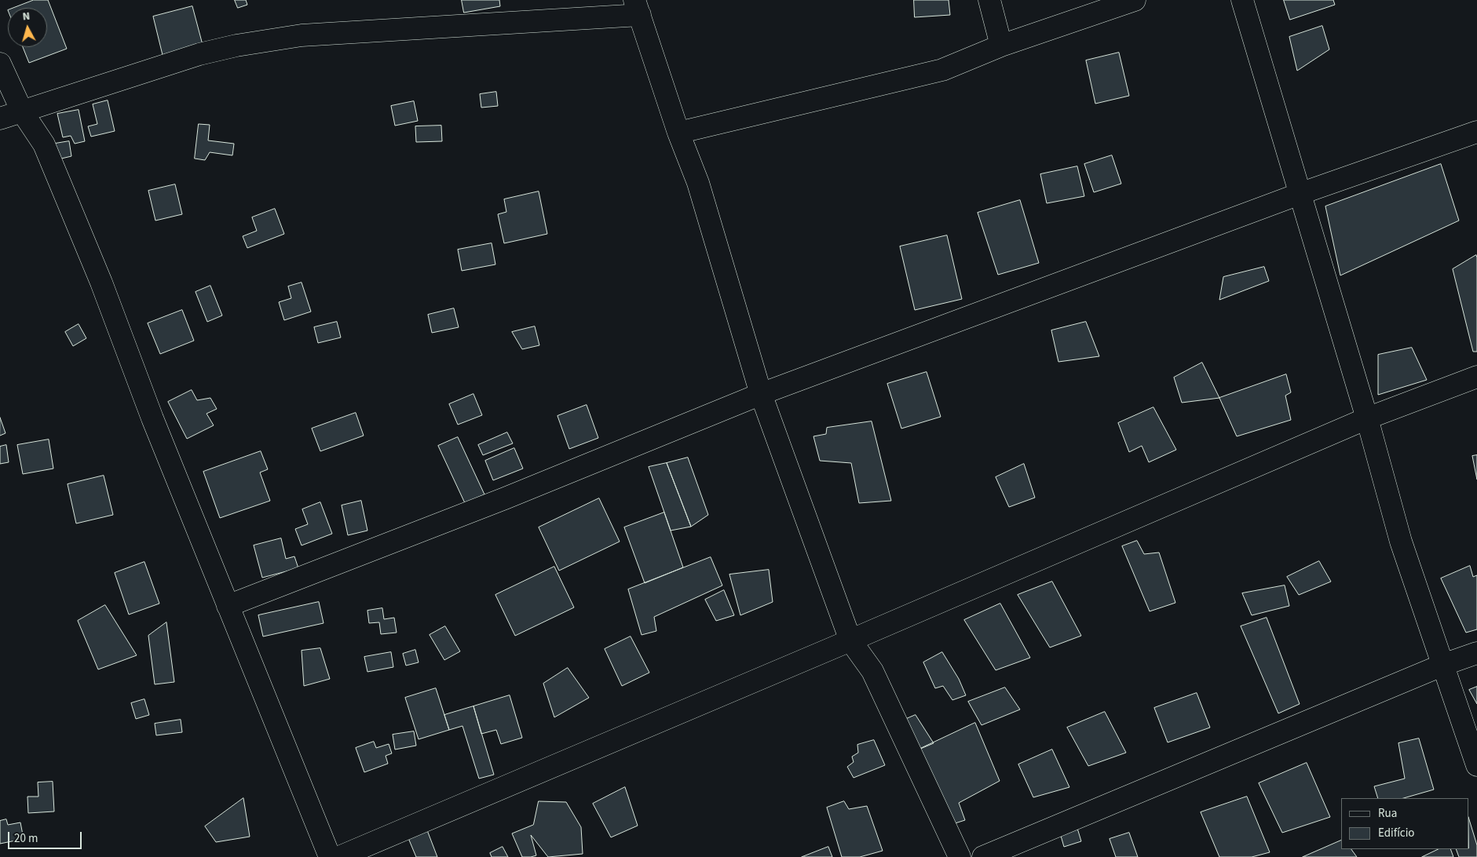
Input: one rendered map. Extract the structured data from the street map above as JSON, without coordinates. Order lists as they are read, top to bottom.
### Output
{
  "legend": ["Rua", "Edifício"],
  "scale_bar": "20 m",
  "north": "top"
}
